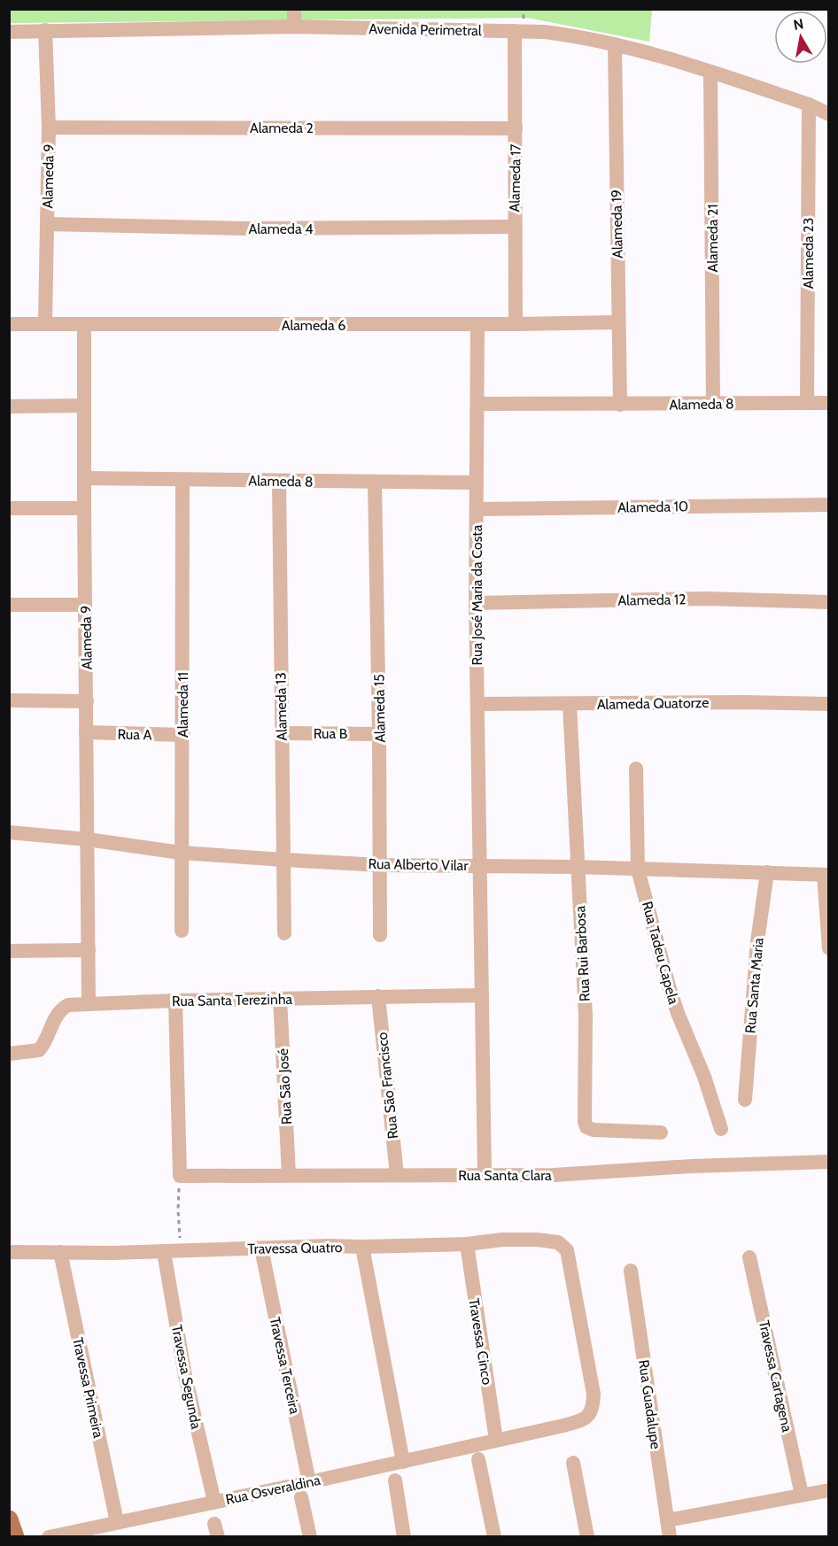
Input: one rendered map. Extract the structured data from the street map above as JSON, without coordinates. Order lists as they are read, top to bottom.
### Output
{
  "streets": {
    "street": [
      "Avenida Perimetral",
      "Alameda 2",
      "Alameda 9",
      "Alameda 17",
      "Alameda 19",
      "Alameda 4",
      "Alameda 21",
      "Alameda 23",
      "Alameda 6",
      "Alameda 8",
      "Alameda 10",
      "Rua José Maria da Costa",
      "Alameda 12",
      "Alameda Quatorze",
      "Alameda 11",
      "Alameda 13",
      "Alameda 15",
      "Rua B",
      "Rua A",
      "Rua Alberto Vilar",
      "Rua Tadeu Capela",
      "Rua Rui Barbosa",
      "Rua Santa Maria",
      "Rua Santa Terezinha",
      "Rua São Francisco",
      "Rua São José",
      "Rua Santa Clara",
      "Travessa Quatro",
      "Travessa Cinco",
      "Travessa Terceira",
      "Travessa Cartagena",
      "Travessa Segunda",
      "Travessa Primeira",
      "Rua Guadalupe",
      "Rua Osveraldina"
    ]
  },
  "crossings": [
    ["Avenida Perimetral", "Alameda 9"],
    ["Avenida Perimetral", "Alameda 17"],
    ["Avenida Perimetral", "Alameda 19"],
    ["Avenida Perimetral", "Alameda 21"],
    ["Avenida Perimetral", "Alameda 23"],
    ["Alameda 2", "Alameda 9"],
    ["Alameda 2", "Alameda 17"],
    ["Alameda 9", "Alameda 4"],
    ["Alameda 9", "Alameda 6"],
    ["Alameda 9", "Alameda 8"],
    ["Alameda 9", "Rua A"],
    ["Alameda 9", "Rua Alberto Vilar"],
    ["Alameda 9", "Rua Santa Terezinha"],
    ["Alameda 17", "Alameda 4"],
    ["Alameda 17", "Alameda 6"],
    ["Alameda 19", "Alameda 6"],
    ["Alameda 19", "Alameda 8"],
    ["Alameda 21", "Alameda 8"],
    ["Alameda 23", "Alameda 8"],
    ["Alameda 6", "Rua José Maria da Costa"],
    ["Alameda 8", "Rua José Maria da Costa"],
    ["Alameda 8", "Alameda 11"],
    ["Alameda 8", "Alameda 13"],
    ["Alameda 8", "Alameda 15"],
    ["Alameda 10", "Rua José Maria da Costa"],
    ["Rua José Maria da Costa", "Alameda 12"],
    ["Rua José Maria da Costa", "Alameda Quatorze"],
    ["Rua José Maria da Costa", "Rua Alberto Vilar"],
    ["Alameda Quatorze", "Rua Rui Barbosa"],
    ["Alameda 11", "Rua A"],
    ["Alameda 11", "Rua Alberto Vilar"],
    ["Alameda 13", "Rua B"],
    ["Alameda 13", "Rua Alberto Vilar"],
    ["Alameda 15", "Rua B"],
    ["Alameda 15", "Rua Alberto Vilar"],
    ["Rua Alberto Vilar", "Rua Tadeu Capela"],
    ["Rua Alberto Vilar", "Rua Rui Barbosa"],
    ["Rua Alberto Vilar", "Rua Santa Maria"],
    ["Rua Santa Terezinha", "Rua São Francisco"],
    ["Rua Santa Terezinha", "Rua São José"],
    ["Rua São Francisco", "Rua Santa Clara"],
    ["Rua São José", "Rua Santa Clara"],
    ["Travessa Quatro", "Travessa Terceira"],
    ["Travessa Quatro", "Travessa Segunda"],
    ["Travessa Quatro", "Travessa Primeira"],
    ["Travessa Quatro", "Rua Osveraldina"],
    ["Travessa Cinco", "Rua Osveraldina"],
    ["Travessa Terceira", "Rua Osveraldina"],
    ["Travessa Segunda", "Rua Osveraldina"],
    ["Travessa Primeira", "Rua Osveraldina"]
  ],
  "north": "top"
}
